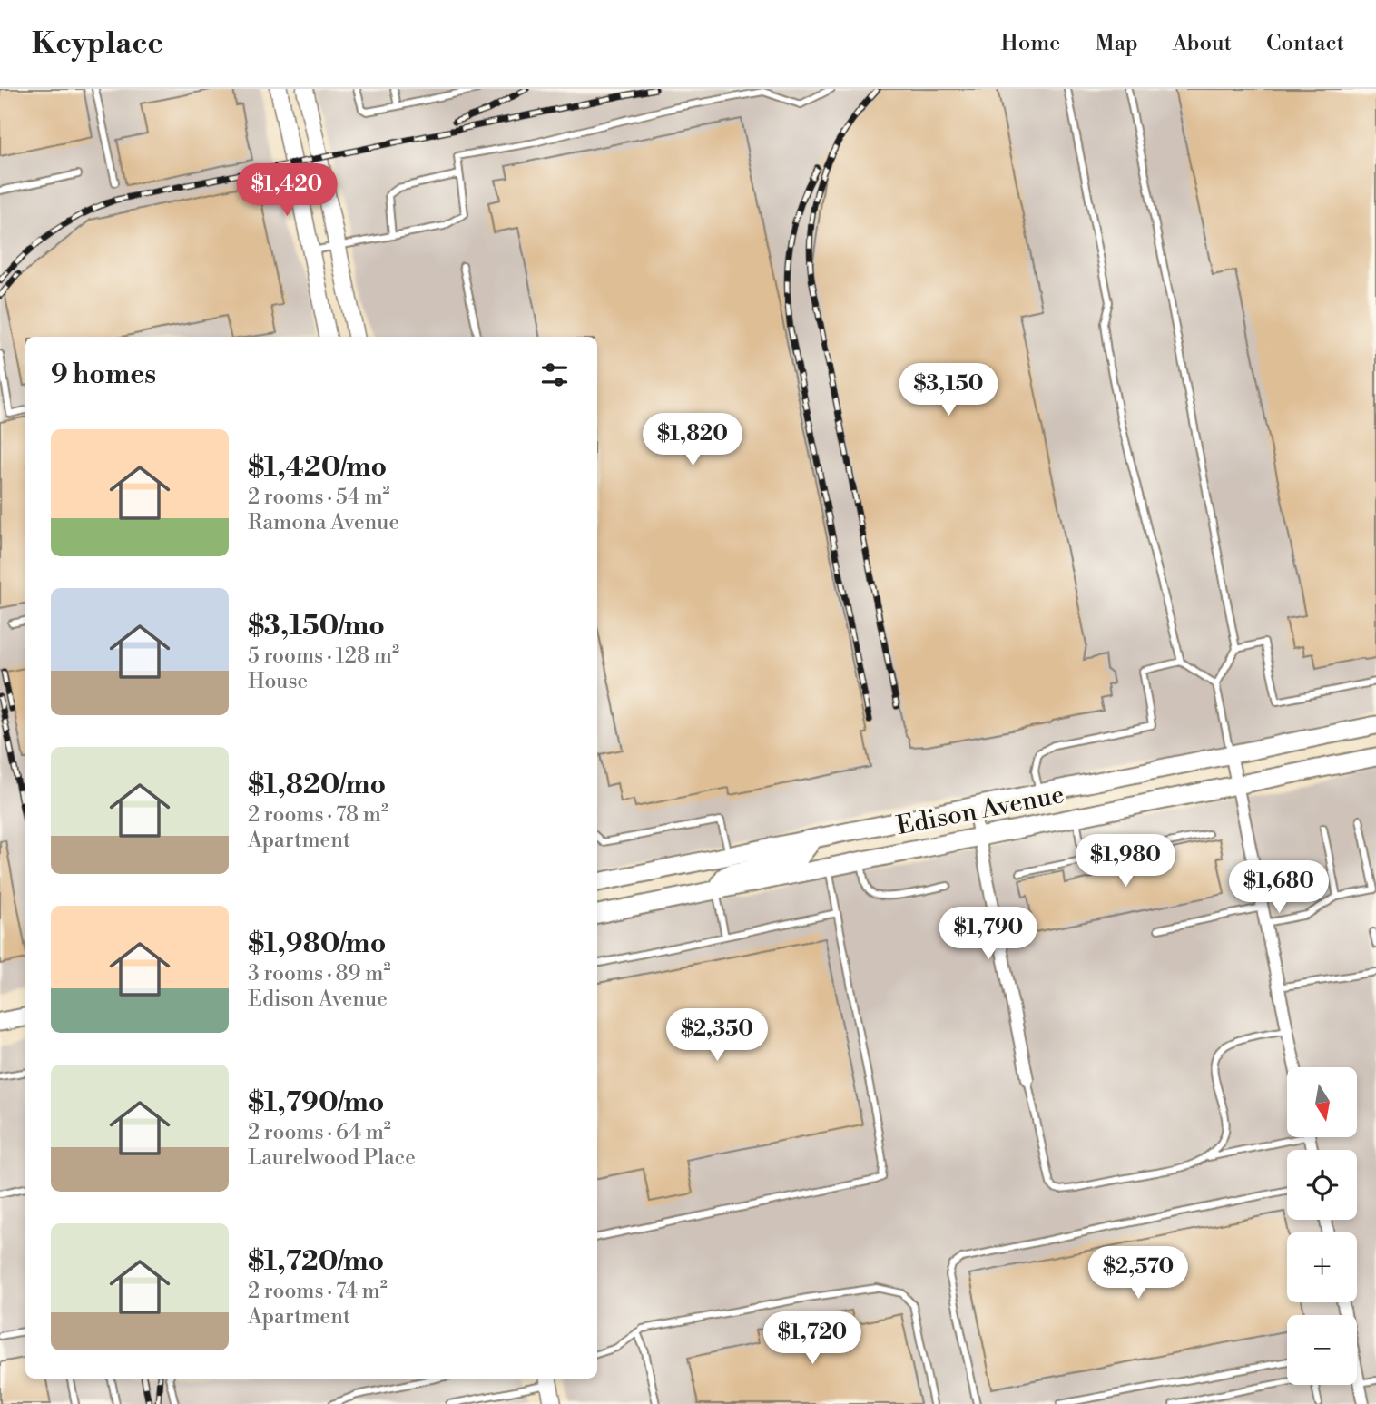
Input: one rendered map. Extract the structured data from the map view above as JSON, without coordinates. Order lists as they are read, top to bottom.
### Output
{
  "streets": {
    "main road": ["Edison Avenue"]
  },
  "north": "bottom",
  "page": {
    "header": "Keyplace",
    "nav": [
      "Home",
      "Map",
      "About",
      "Contact"
    ],
    "price": [
      "$1,420",
      "$3,150",
      "$1,820",
      "$1,980",
      "$1,680",
      "$1,790",
      "$2,350",
      "$2,570",
      "$1,720"
    ],
    "heading": "9 homes",
    "list": [
      {
        "name": "$1,420/mo",
        "note": "2 rooms · 54 m² · Ramona Avenue"
      },
      {
        "name": "$3,150/mo",
        "note": "5 rooms · 128 m² · House"
      },
      {
        "name": "$1,820/mo",
        "note": "2 rooms · 78 m² · Apartment"
      },
      {
        "name": "$1,980/mo",
        "note": "3 rooms · 89 m² · Edison Avenue"
      },
      {
        "name": "$1,790/mo",
        "note": "2 rooms · 64 m² · Laurelwood Place"
      },
      {
        "name": "$1,720/mo",
        "note": "2 rooms · 74 m² · Apartment"
      }
    ],
    "map_buttons": ["+", "−"]
  }
}
